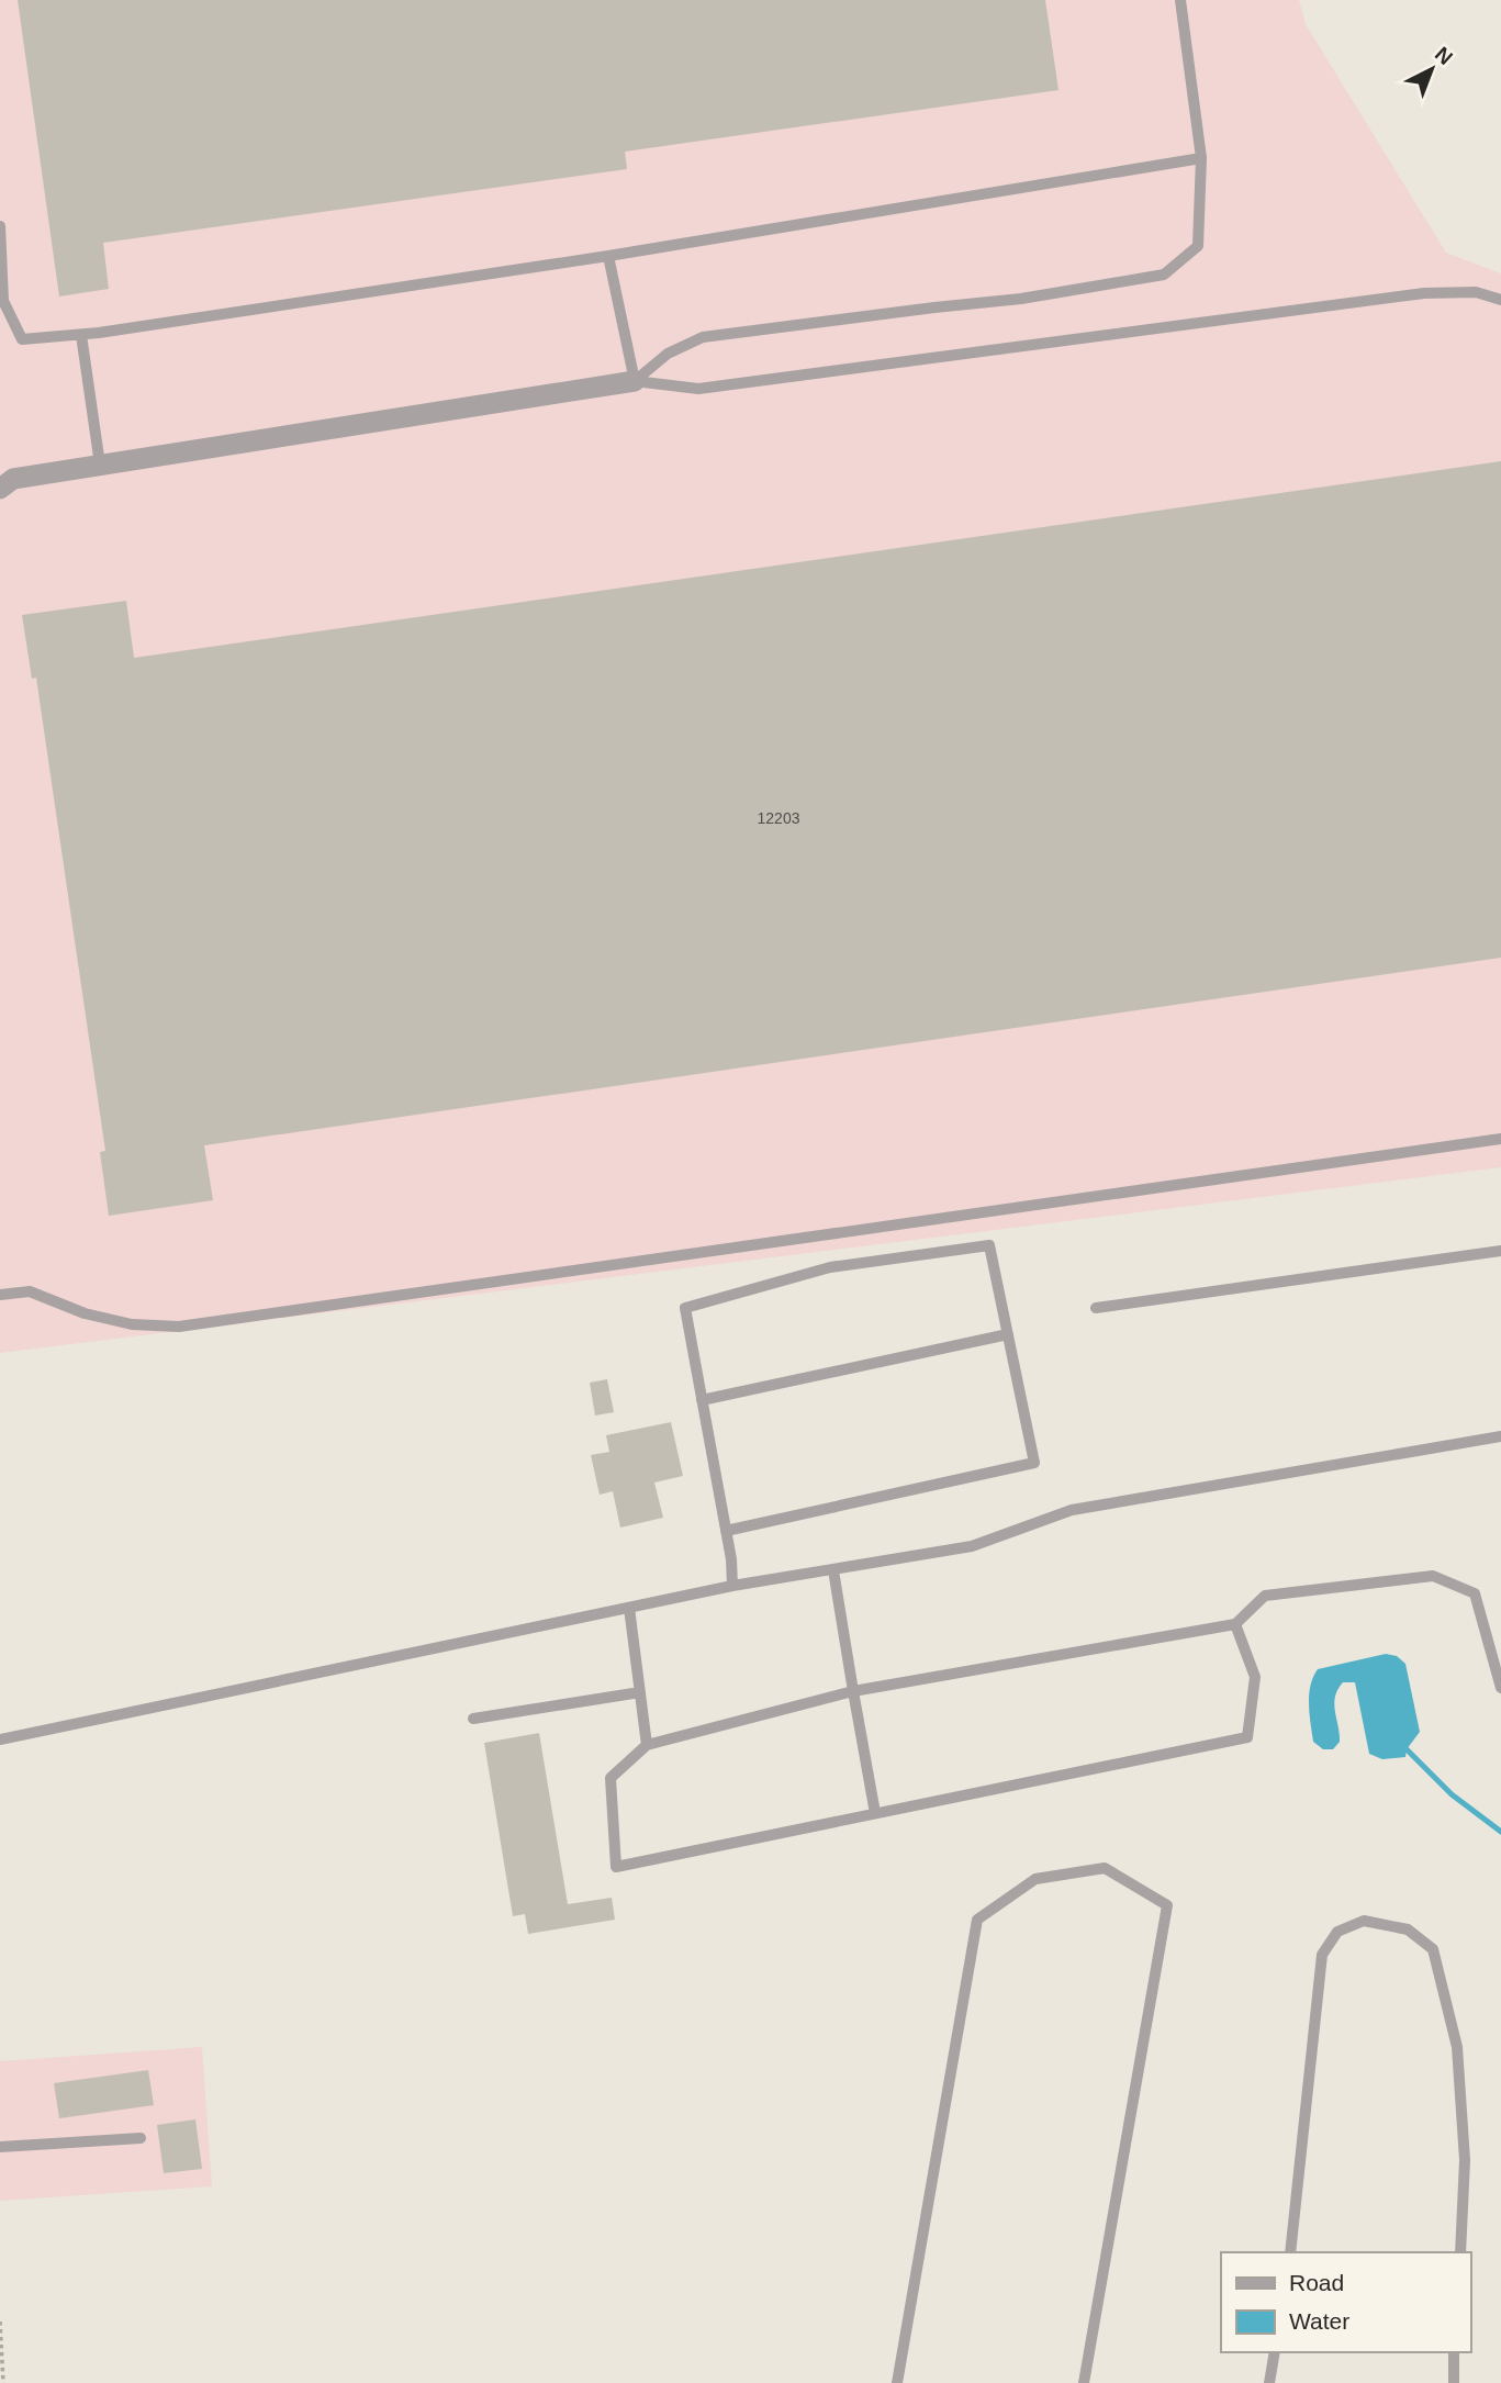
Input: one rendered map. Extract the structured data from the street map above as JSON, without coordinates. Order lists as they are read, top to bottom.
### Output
{
  "house_numbers": ["12203"],
  "legend": ["Road", "Water"],
  "north": "top right"
}
